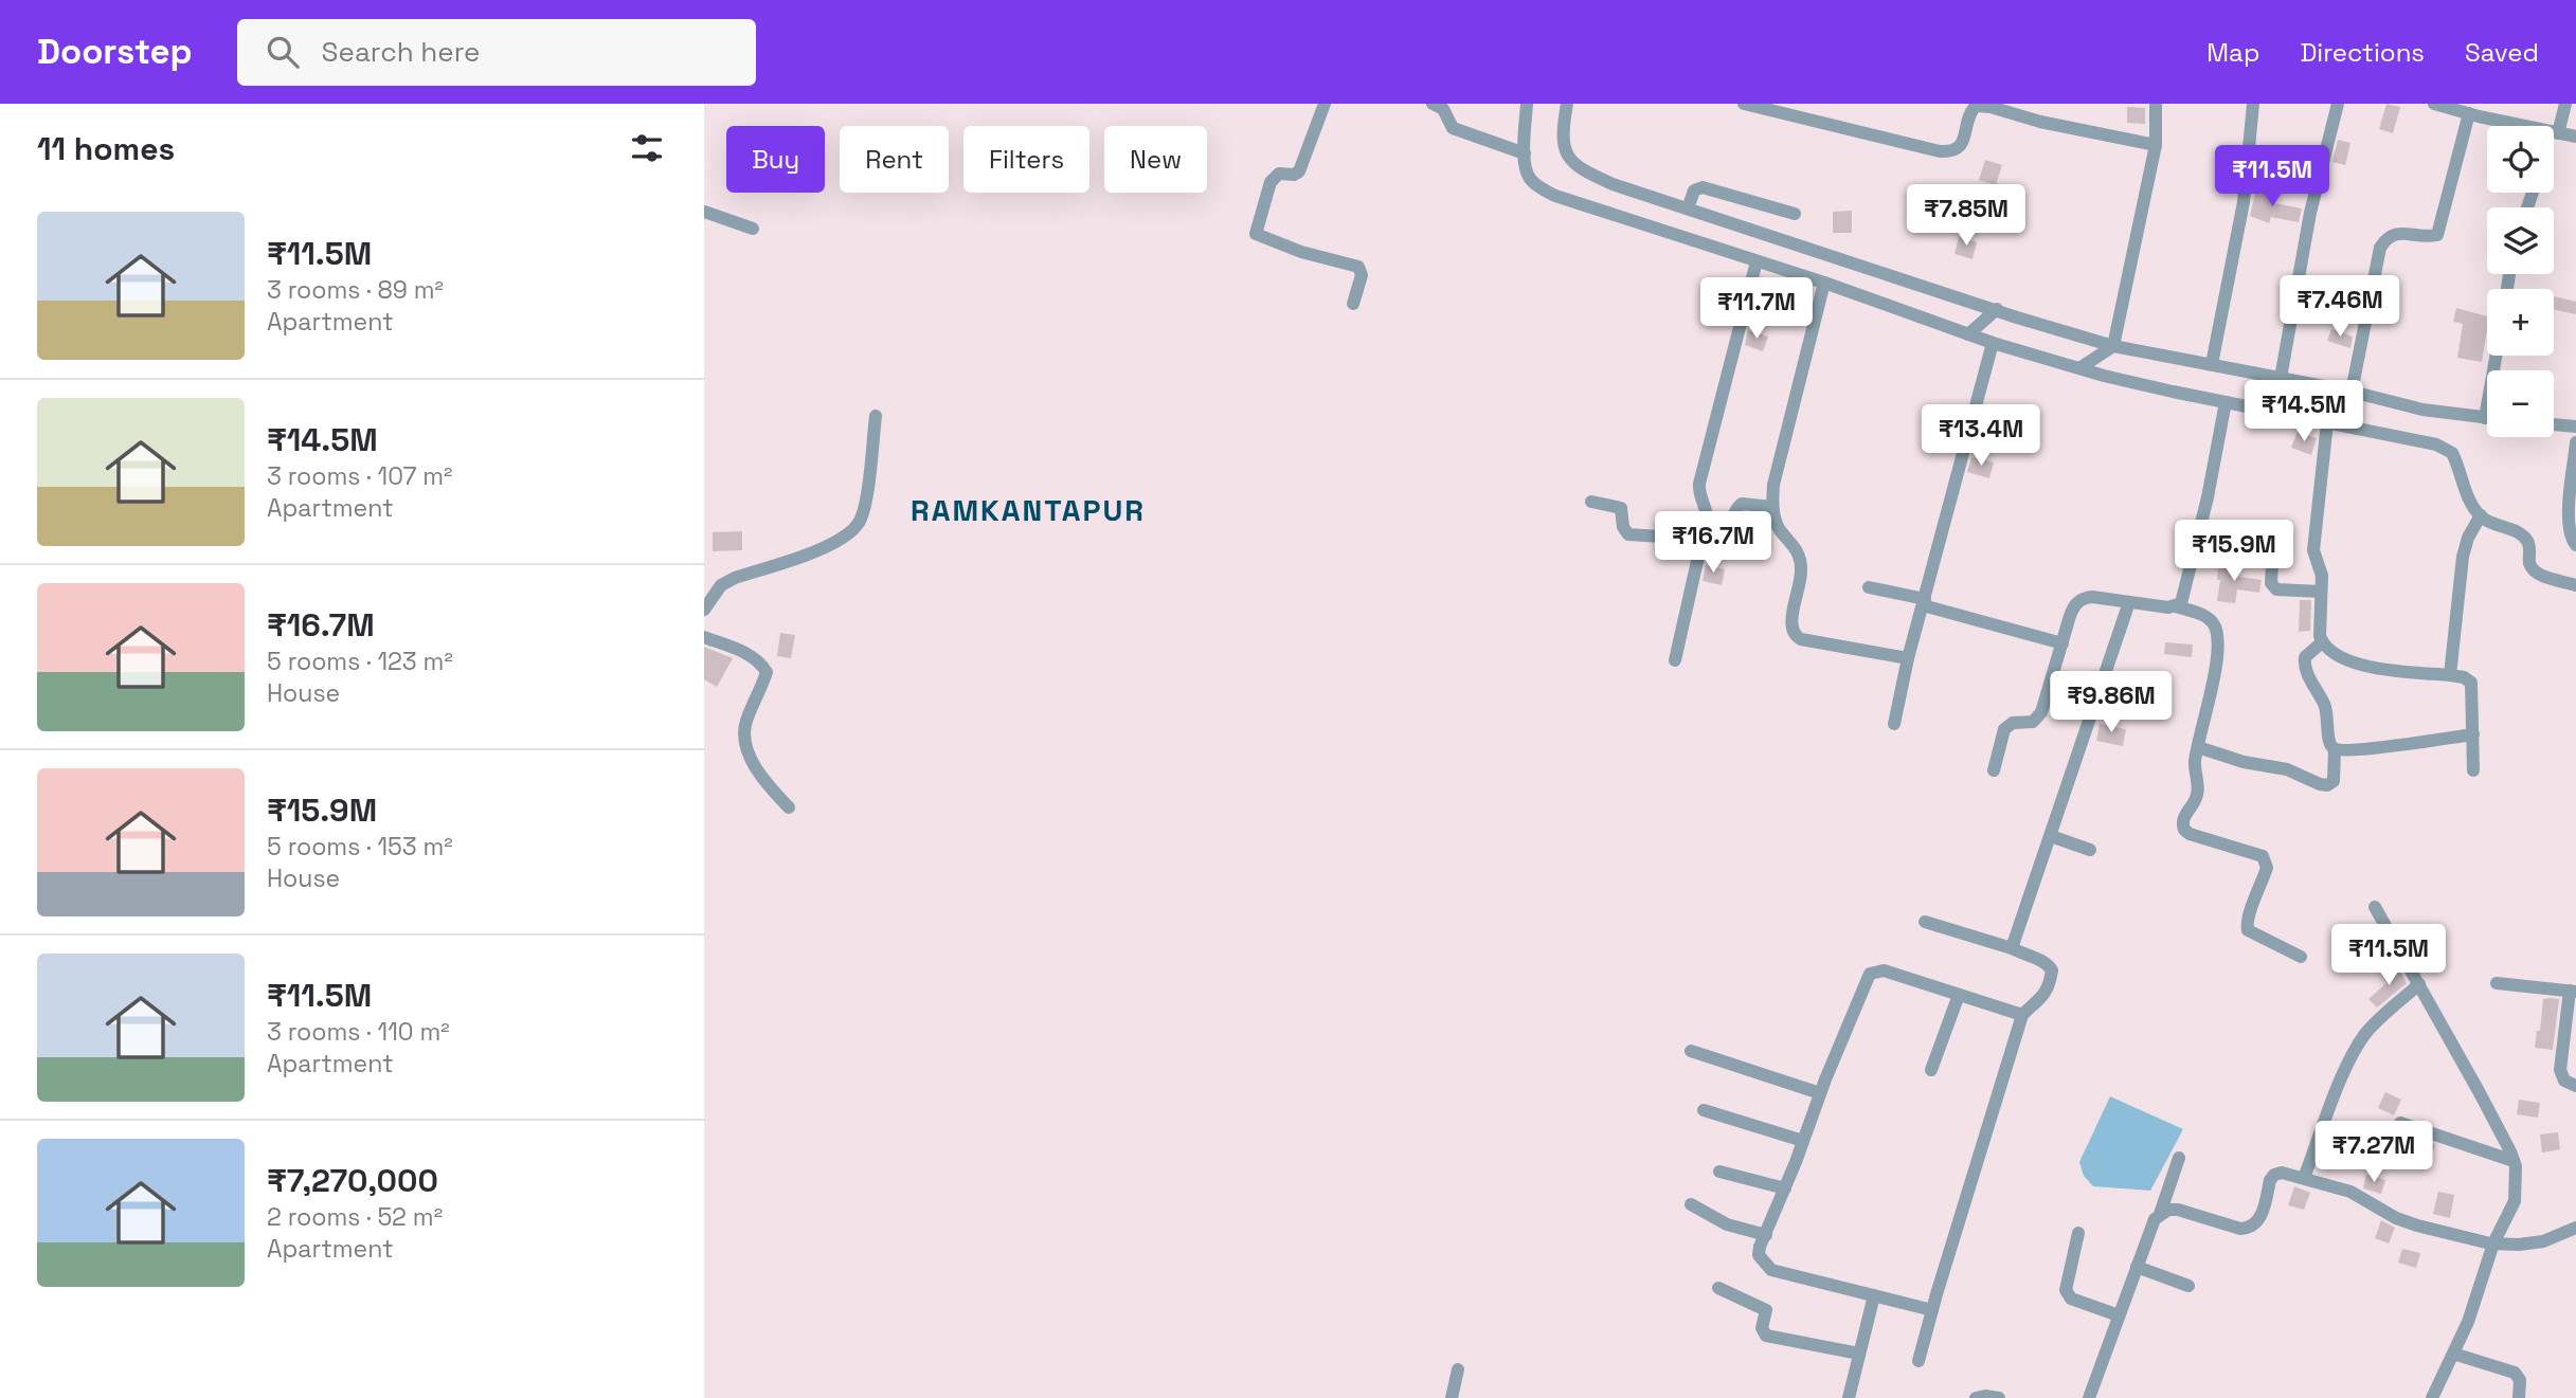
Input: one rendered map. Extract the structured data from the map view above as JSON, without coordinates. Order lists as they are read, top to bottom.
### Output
{
  "districts": ["RAMKANTAPUR"],
  "page": {
    "header": "Doorstep",
    "search": "Search here",
    "nav": ["Map", "Directions", "Saved"],
    "heading": "11 homes",
    "map_buttons": ["+", "−"],
    "chip": [
      "Buy",
      "Rent",
      "Filters",
      "New"
    ],
    "price": [
      "₹11.5M",
      "₹7.85M",
      "₹7.46M",
      "₹11.7M",
      "₹14.5M",
      "₹13.4M",
      "₹16.7M",
      "₹15.9M",
      "₹9.86M",
      "₹11.5M",
      "₹7.27M"
    ],
    "list": [
      {
        "name": "₹11.5M",
        "note": "3 rooms · 89 m² · Apartment"
      },
      {
        "name": "₹14.5M",
        "note": "3 rooms · 107 m² · Apartment"
      },
      {
        "name": "₹16.7M",
        "note": "5 rooms · 123 m² · House"
      },
      {
        "name": "₹15.9M",
        "note": "5 rooms · 153 m² · House"
      },
      {
        "name": "₹11.5M",
        "note": "3 rooms · 110 m² · Apartment"
      },
      {
        "name": "₹7,270,000",
        "note": "2 rooms · 52 m² · Apartment"
      }
    ]
  }
}
